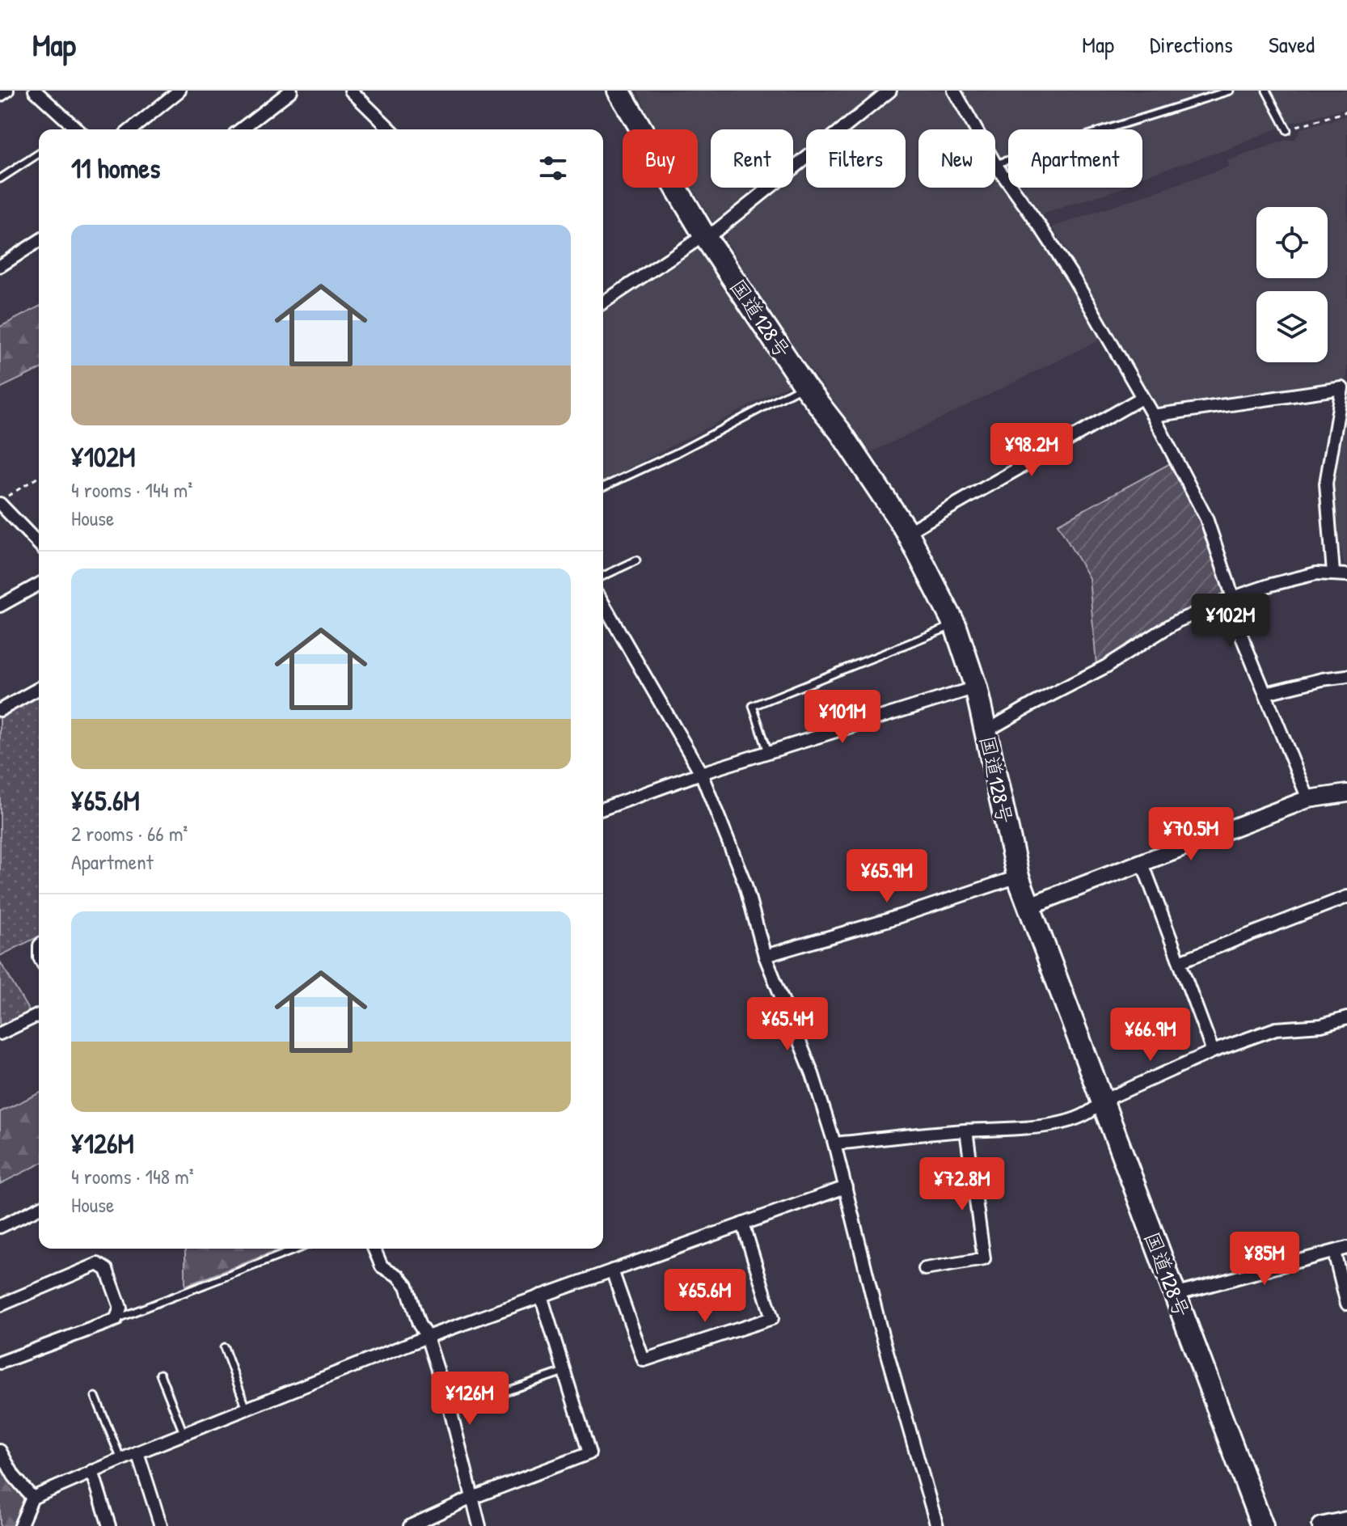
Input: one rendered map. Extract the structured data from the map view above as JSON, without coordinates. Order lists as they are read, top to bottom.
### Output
{
  "streets": {
    "highway": ["国道128号"]
  },
  "page": {
    "header": "Map",
    "nav": ["Map", "Directions", "Saved"],
    "chip": [
      "Buy",
      "Rent",
      "Filters",
      "New",
      "Apartment"
    ],
    "heading": "11 homes",
    "list": [
      {
        "name": "¥102M",
        "note": "4 rooms · 144 m² · House"
      },
      {
        "name": "¥65.6M",
        "note": "2 rooms · 66 m² · Apartment"
      },
      {
        "name": "¥126M",
        "note": "4 rooms · 148 m² · House"
      }
    ],
    "price": [
      "¥98.2M",
      "¥102M",
      "¥101M",
      "¥70.5M",
      "¥65.9M",
      "¥65.4M",
      "¥66.9M",
      "¥72.8M",
      "¥85M",
      "¥65.6M",
      "¥126M"
    ]
  }
}
